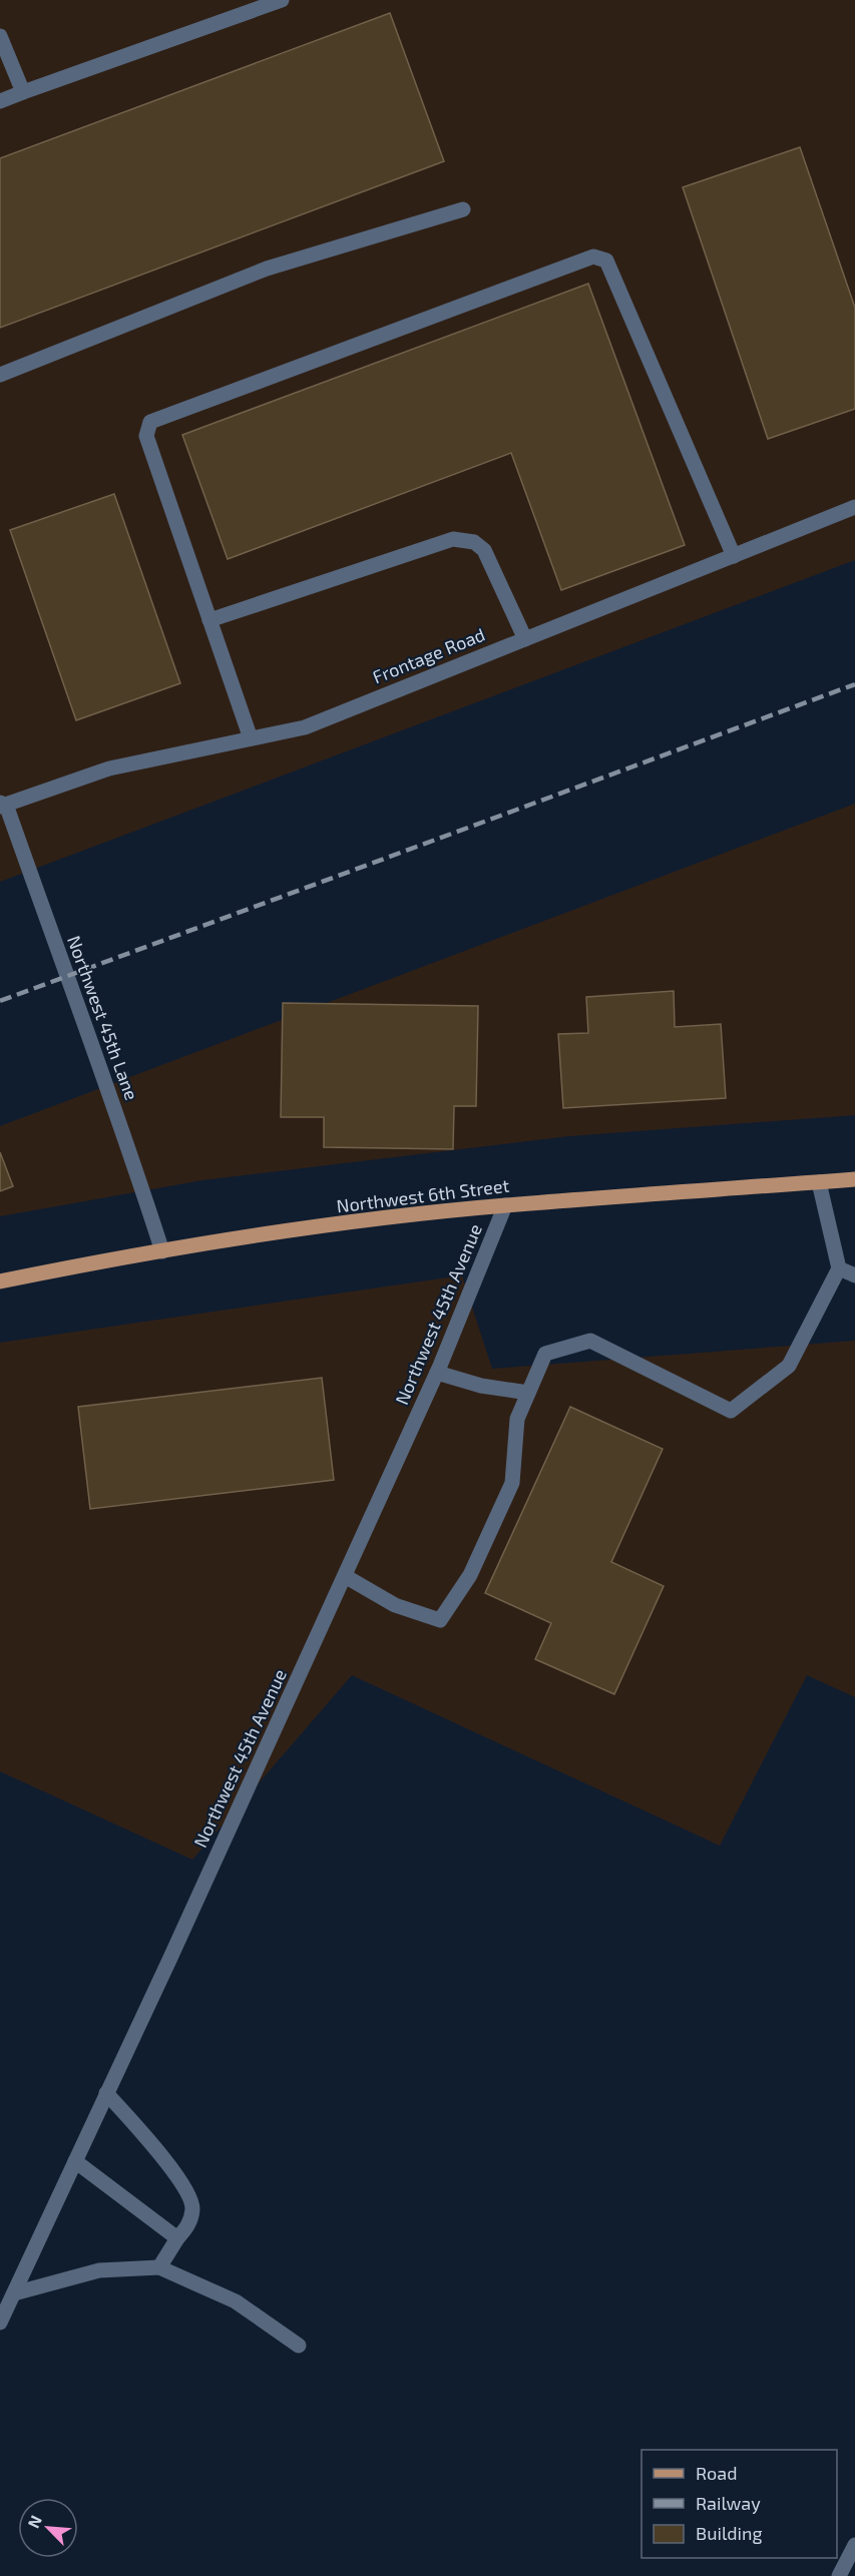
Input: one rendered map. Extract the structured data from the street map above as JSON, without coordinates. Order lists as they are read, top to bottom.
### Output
{
  "streets": {
    "main road": ["Northwest 6th Street"],
    "street": ["Frontage Road", "Northwest 45th Lane", "Northwest 45th Avenue"]
  },
  "crossings": [
    ["Frontage Road", "Northwest 45th Lane"],
    ["Northwest 45th Lane", "Northwest 6th Street"],
    ["Northwest 6th Street", "Northwest 45th Avenue"]
  ],
  "legend": ["Road", "Railway", "Building"],
  "north": "top left"
}
